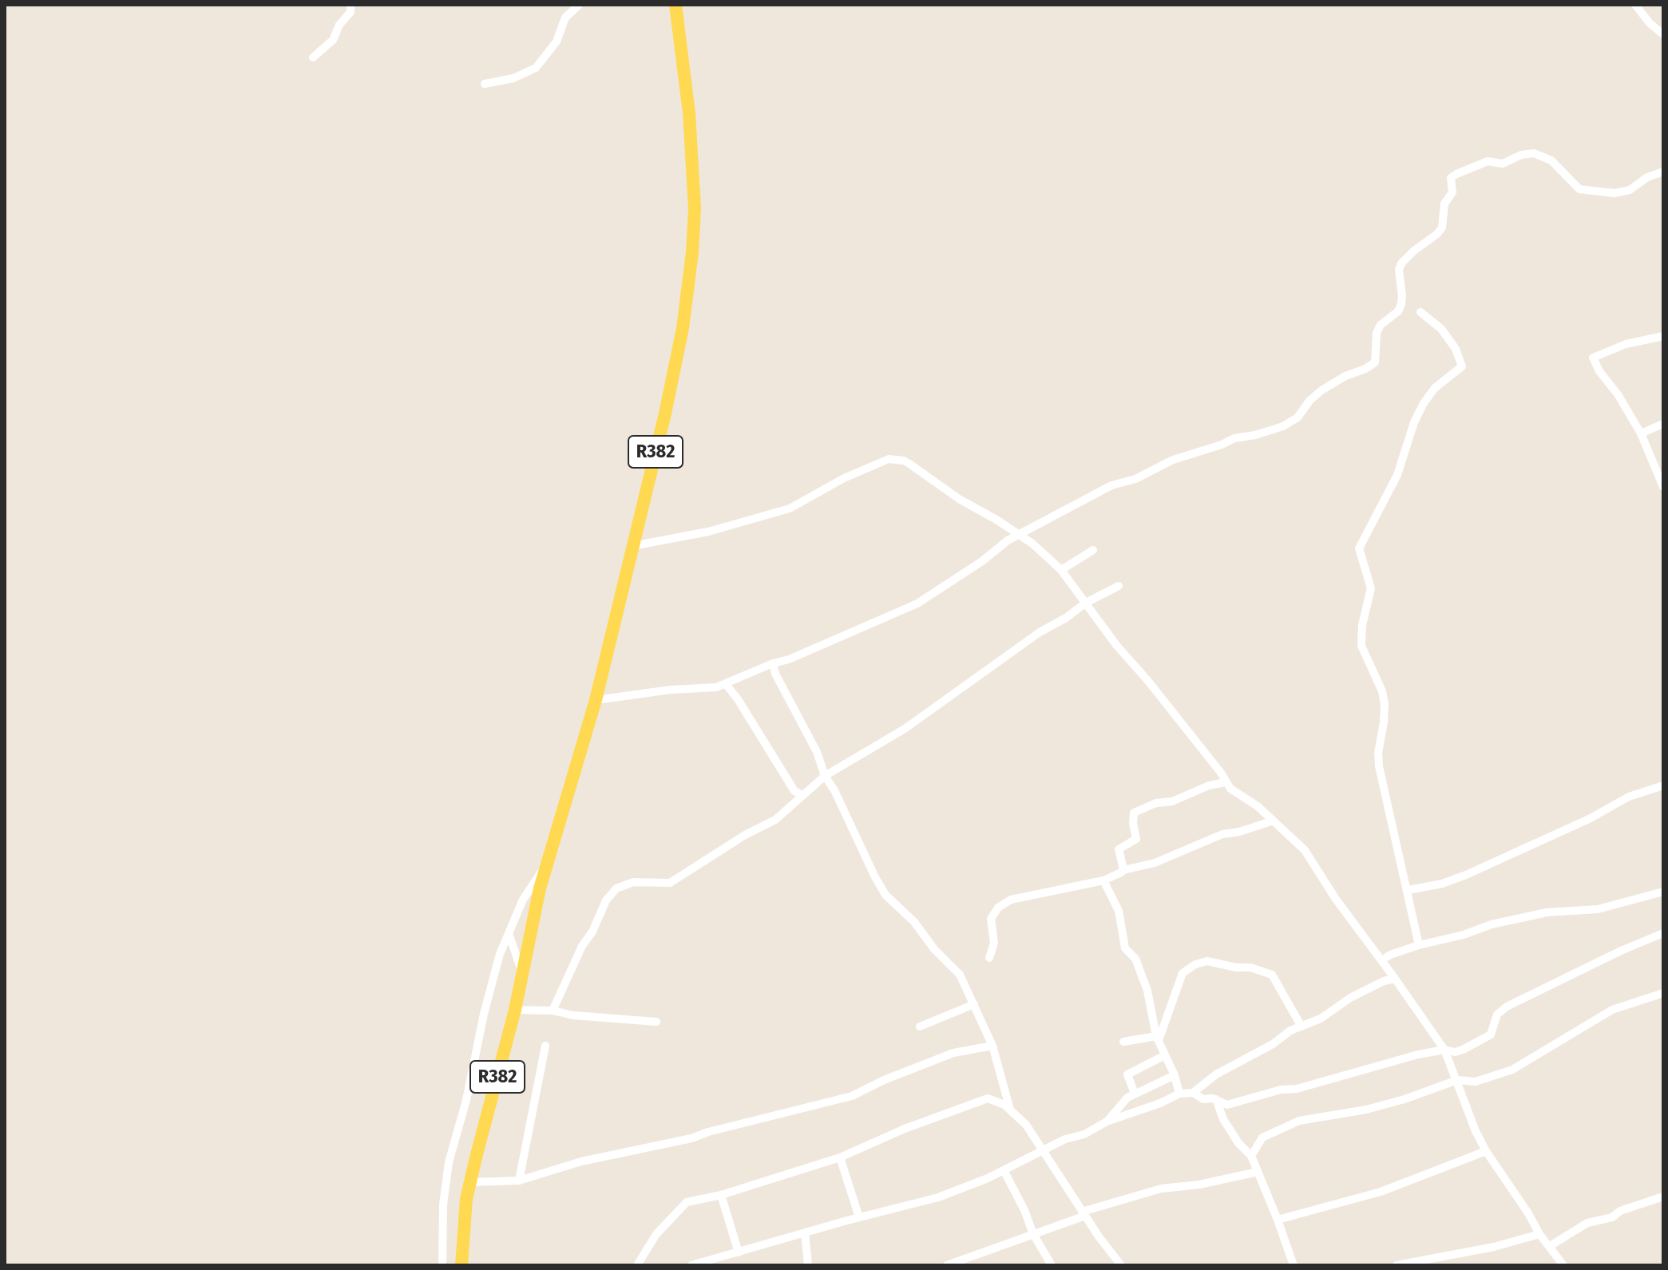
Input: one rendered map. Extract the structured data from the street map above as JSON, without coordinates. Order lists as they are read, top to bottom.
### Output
{
  "streets": {
    "main road": ["R382"]
  }
}
